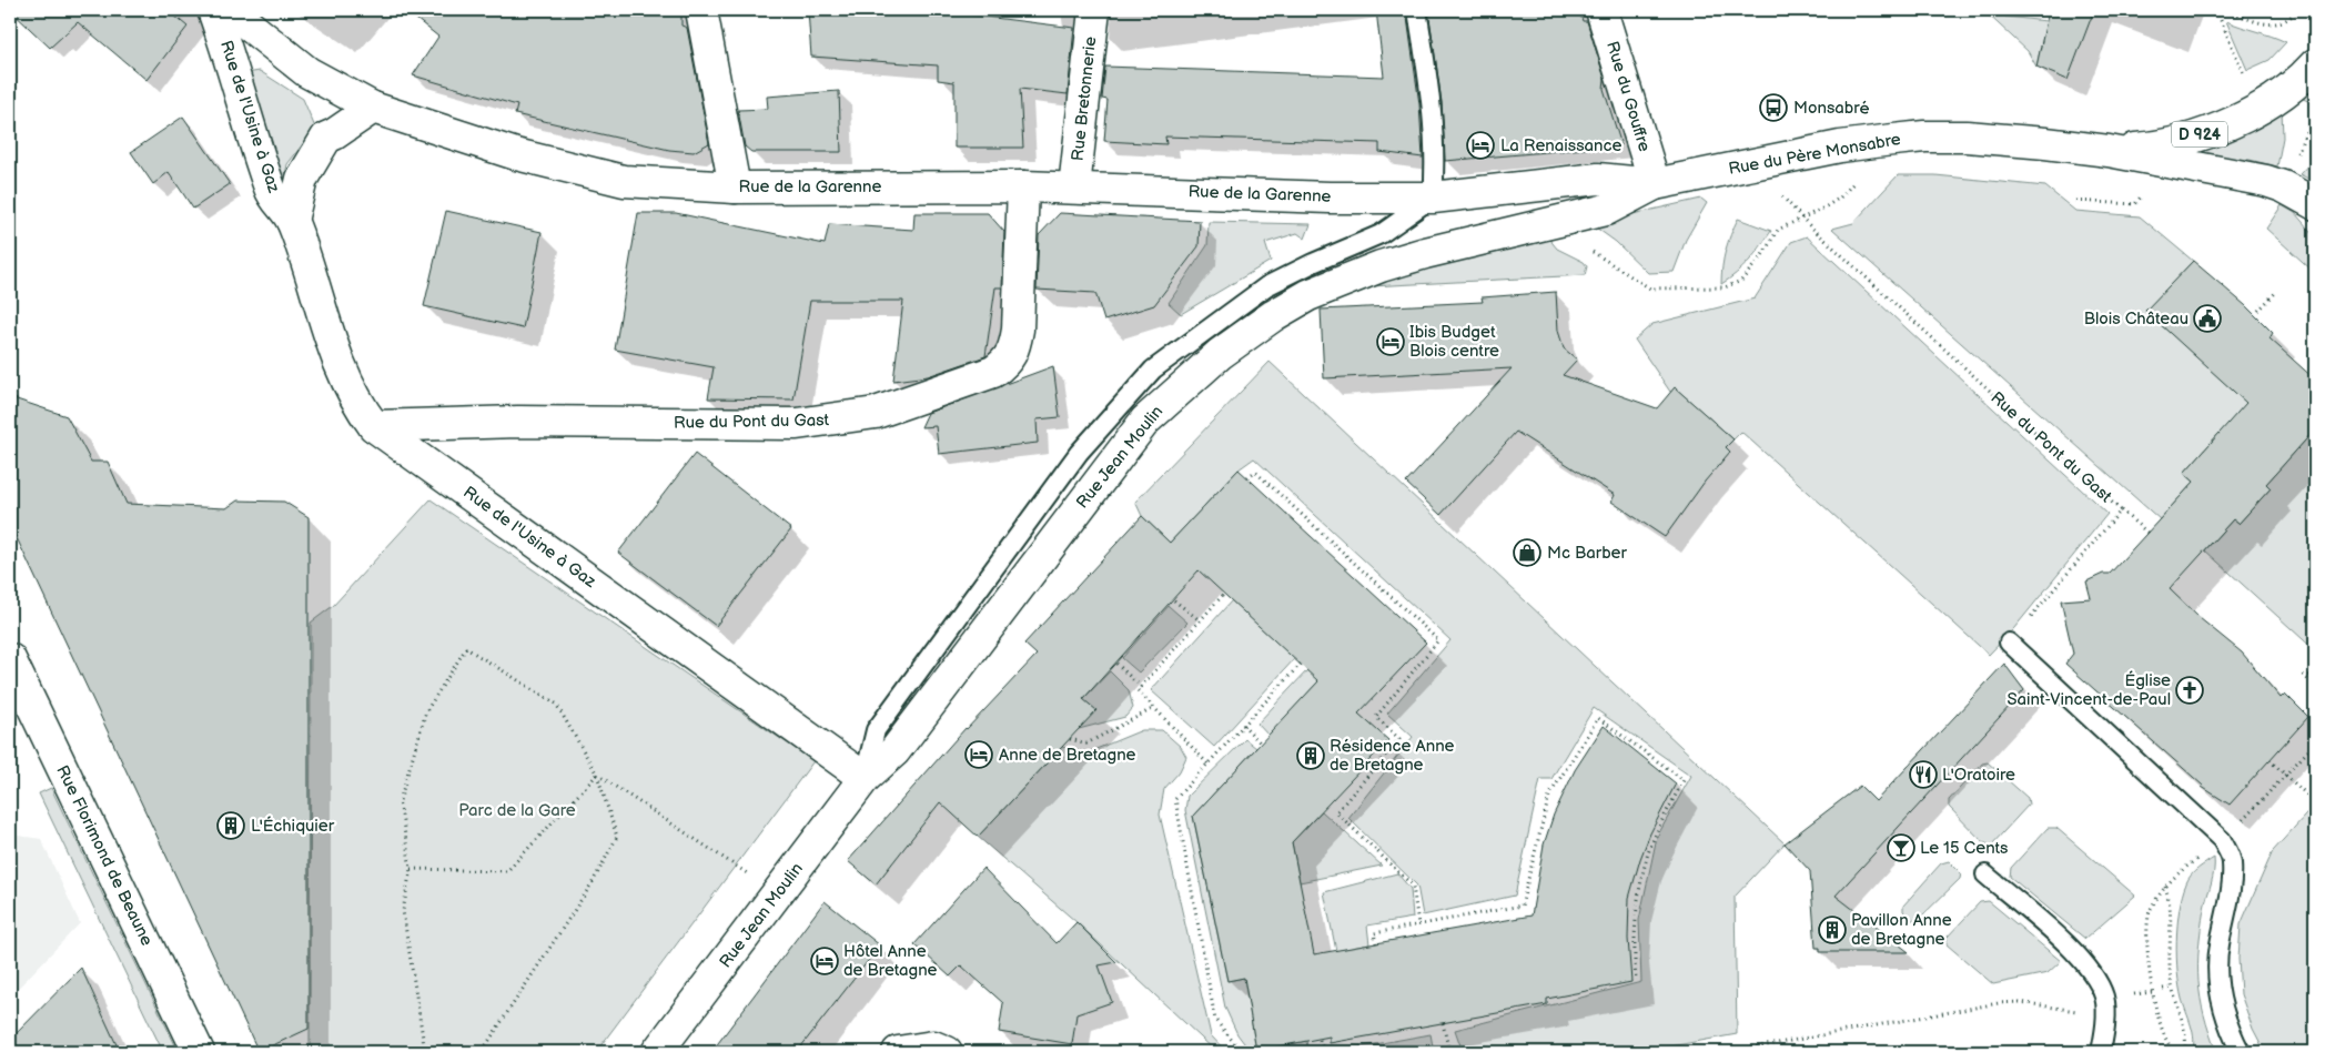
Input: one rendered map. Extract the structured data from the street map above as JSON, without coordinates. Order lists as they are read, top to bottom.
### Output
{
  "streets": {
    "street": [
      "Rue du Gouffre",
      "Rue Bretonnerie",
      "Rue de l'Usine à Gaz",
      "D 924",
      "Rue du Père Monsabre",
      "Rue de la Garenne",
      "Rue du Pont du Gast",
      "Rue Jean Moulin",
      "Rue Florimond de Beaune"
    ]
  },
  "crossings": [
    ["Rue du Gouffre", "Rue du Père Monsabre"],
    ["Rue Bretonnerie", "Rue de la Garenne"],
    ["Rue de l'Usine à Gaz", "Rue de la Garenne"],
    ["Rue de l'Usine à Gaz", "Rue du Pont du Gast"],
    ["Rue de l'Usine à Gaz", "Rue Jean Moulin"],
    ["D 924", "Rue du Père Monsabre"],
    ["Rue du Père Monsabre", "Rue de la Garenne"],
    ["Rue du Père Monsabre", "Rue du Pont du Gast"],
    ["Rue du Père Monsabre", "Rue Jean Moulin"],
    ["Rue de la Garenne", "Rue du Pont du Gast"],
    ["Rue de la Garenne", "Rue Jean Moulin"]
  ],
  "parks": ["Parc de la Gare"],
  "places": {
    "bus stop": ["Monsabré"],
    "hotel": [
      "La Renaissance",
      "Ibis Budget Blois centre",
      "Anne de Bretagne",
      "Hôtel Anne de Bretagne"
    ],
    "public building": ["Blois Château"],
    "shop": ["Mc Barber"],
    "church": ["Église Saint-Vincent-de-Paul"],
    "building": ["Résidence Anne de Bretagne", "L'Échiquier", "Pavillon Anne de Bretagne"],
    "restaurant": ["L'Oratoire"],
    "bar": ["Le 15 Cents"]
  }
}
